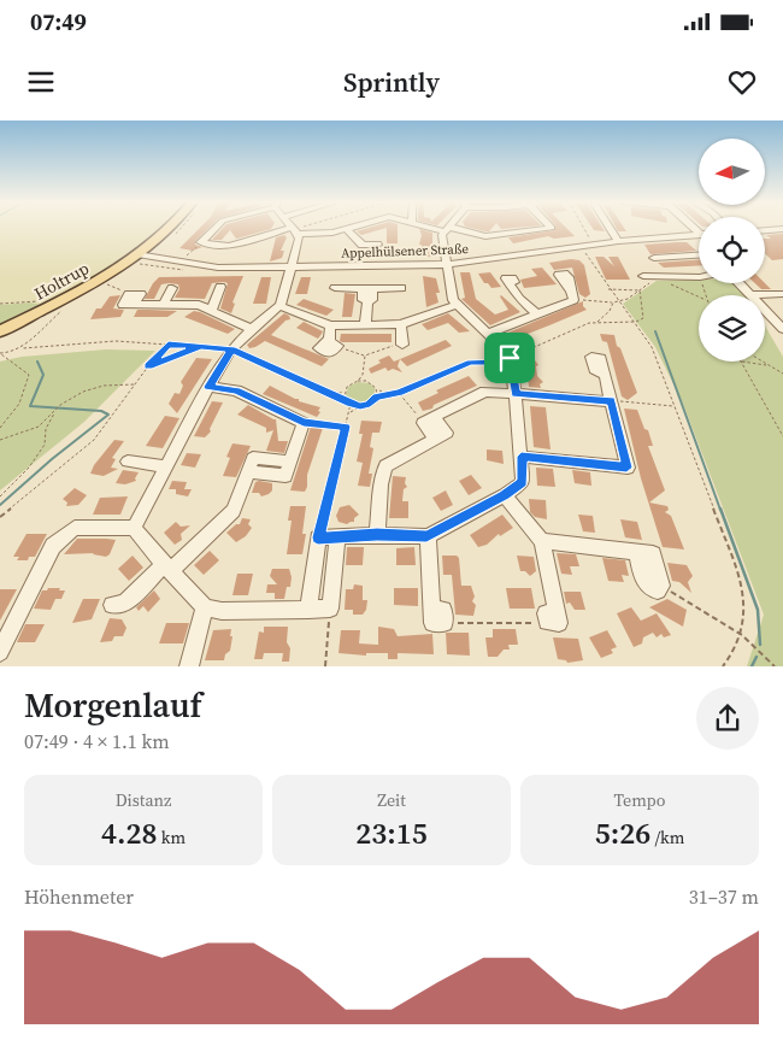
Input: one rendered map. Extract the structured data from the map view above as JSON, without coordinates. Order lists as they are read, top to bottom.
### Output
{
  "streets": {
    "main road": ["Holtrup"],
    "street": ["Appelhülsener Straße"]
  },
  "crossings": [
    ["Appelhülsener Straße", "Holtrup"]
  ],
  "north": "left",
  "page": {
    "status": "07:49",
    "header": "Sprintly",
    "heading": ["Morgenlauf", "07:49 · 4 × 1.1 km"],
    "stats": [
      ["Distanz", "4.28 km"],
      ["Zeit", "23:15"],
      ["Tempo", "5:26 /km"]
    ],
    "chart": ["Höhenmeter", "31–37 m"]
  }
}
